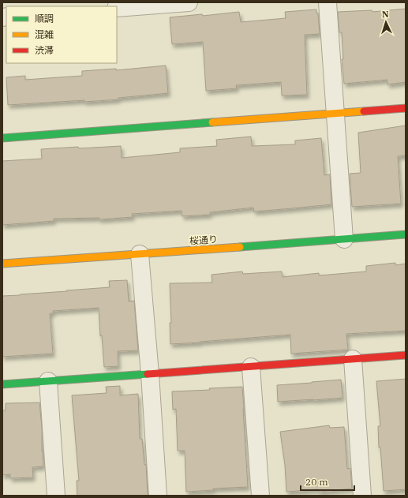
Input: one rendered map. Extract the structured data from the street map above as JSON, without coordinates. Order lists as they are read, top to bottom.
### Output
{
  "streets": {
    "street": ["桜通り"]
  },
  "legend": ["順調", "混雑", "渋滞"],
  "scale_bar": "20 m",
  "north": "top"
}
